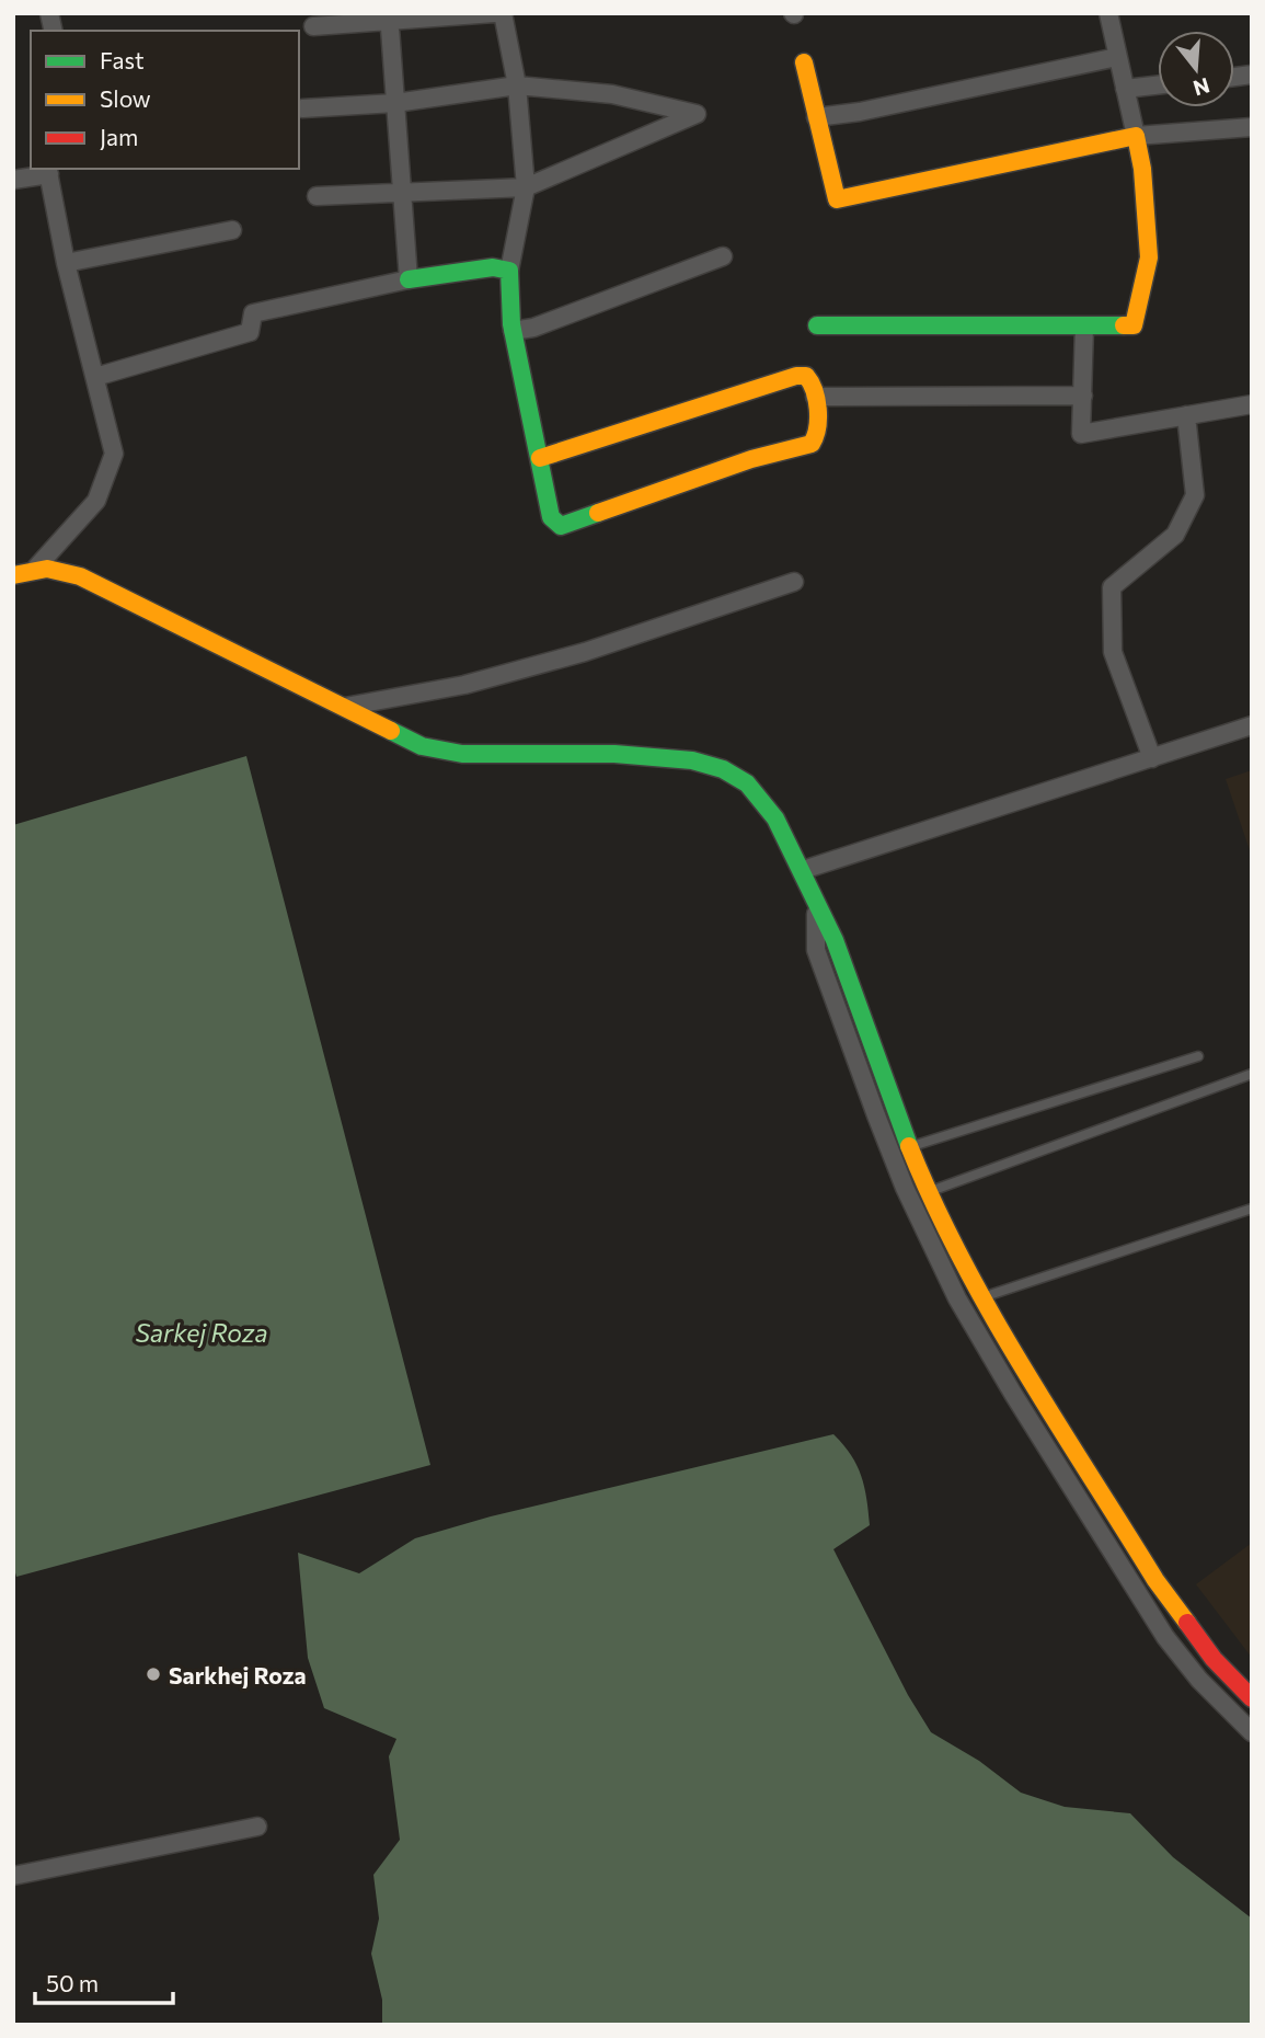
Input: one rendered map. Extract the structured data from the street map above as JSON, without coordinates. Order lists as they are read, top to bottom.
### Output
{
  "water": ["Sarkej Roza"],
  "places": ["Sarkhej Roza"],
  "legend": ["Fast", "Slow", "Jam"],
  "scale_bar": "50 m",
  "north": "bottom"
}
